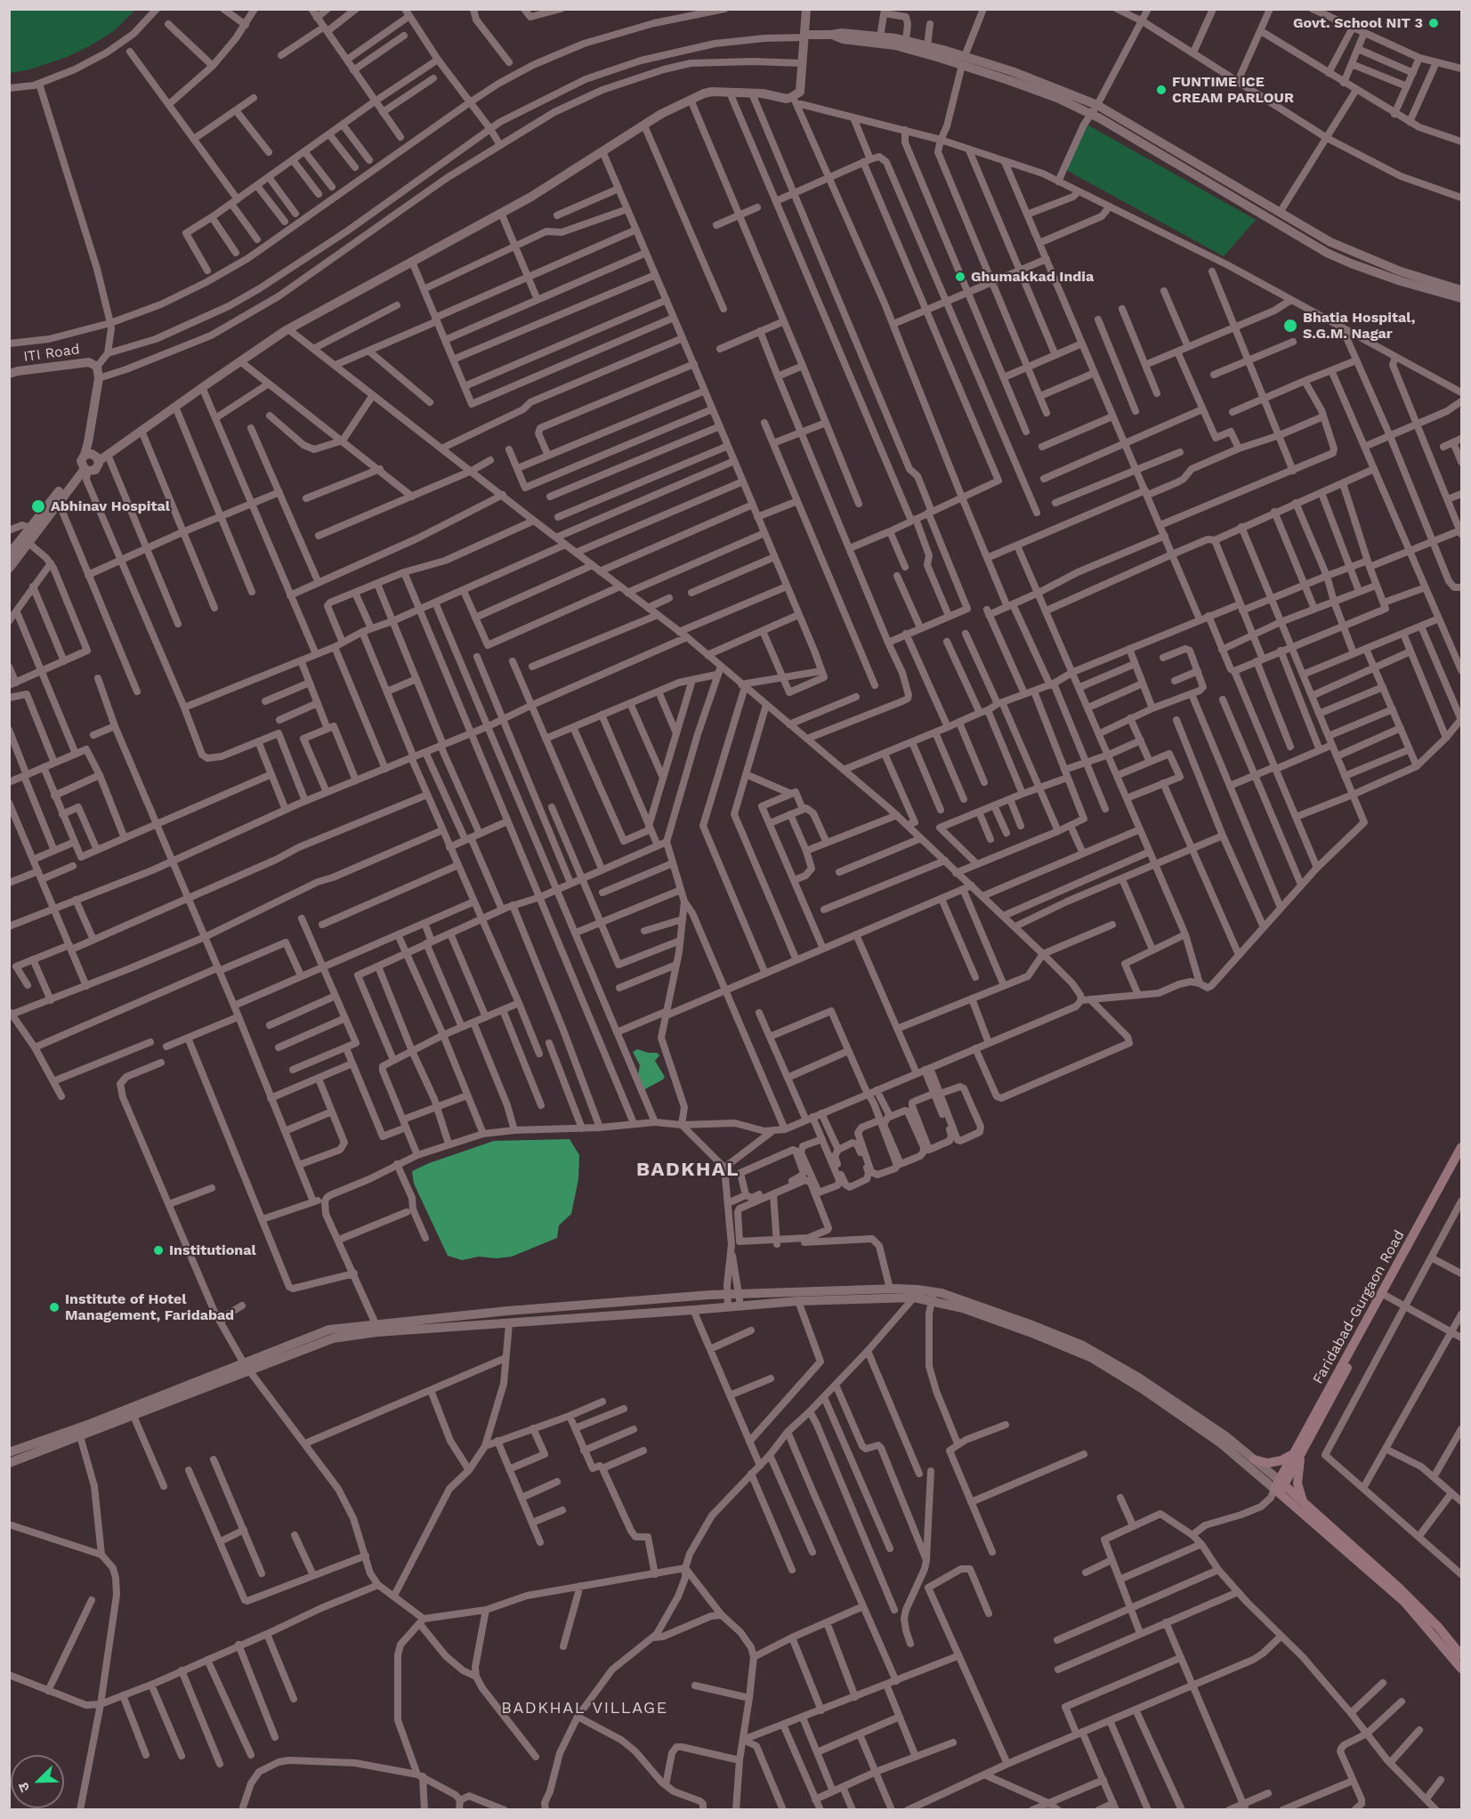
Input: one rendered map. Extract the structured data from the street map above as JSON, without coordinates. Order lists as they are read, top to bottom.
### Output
{
  "streets": {
    "main road": ["Faridabad-Gurgaon Road"],
    "street": ["ITI Road"]
  },
  "districts": ["BADKHAL", "BADKHAL VILLAGE"],
  "places": [
    "Govt. School NIT 3",
    "FUNTIME ICE CREAM PARLOUR",
    "Ghumakkad India",
    "Bhatia Hospital, S.G.M. Nagar",
    "Abhinav Hospital",
    "Institutional",
    "Institute of Hotel Management, Faridabad"
  ],
  "north": "bottom left"
}
